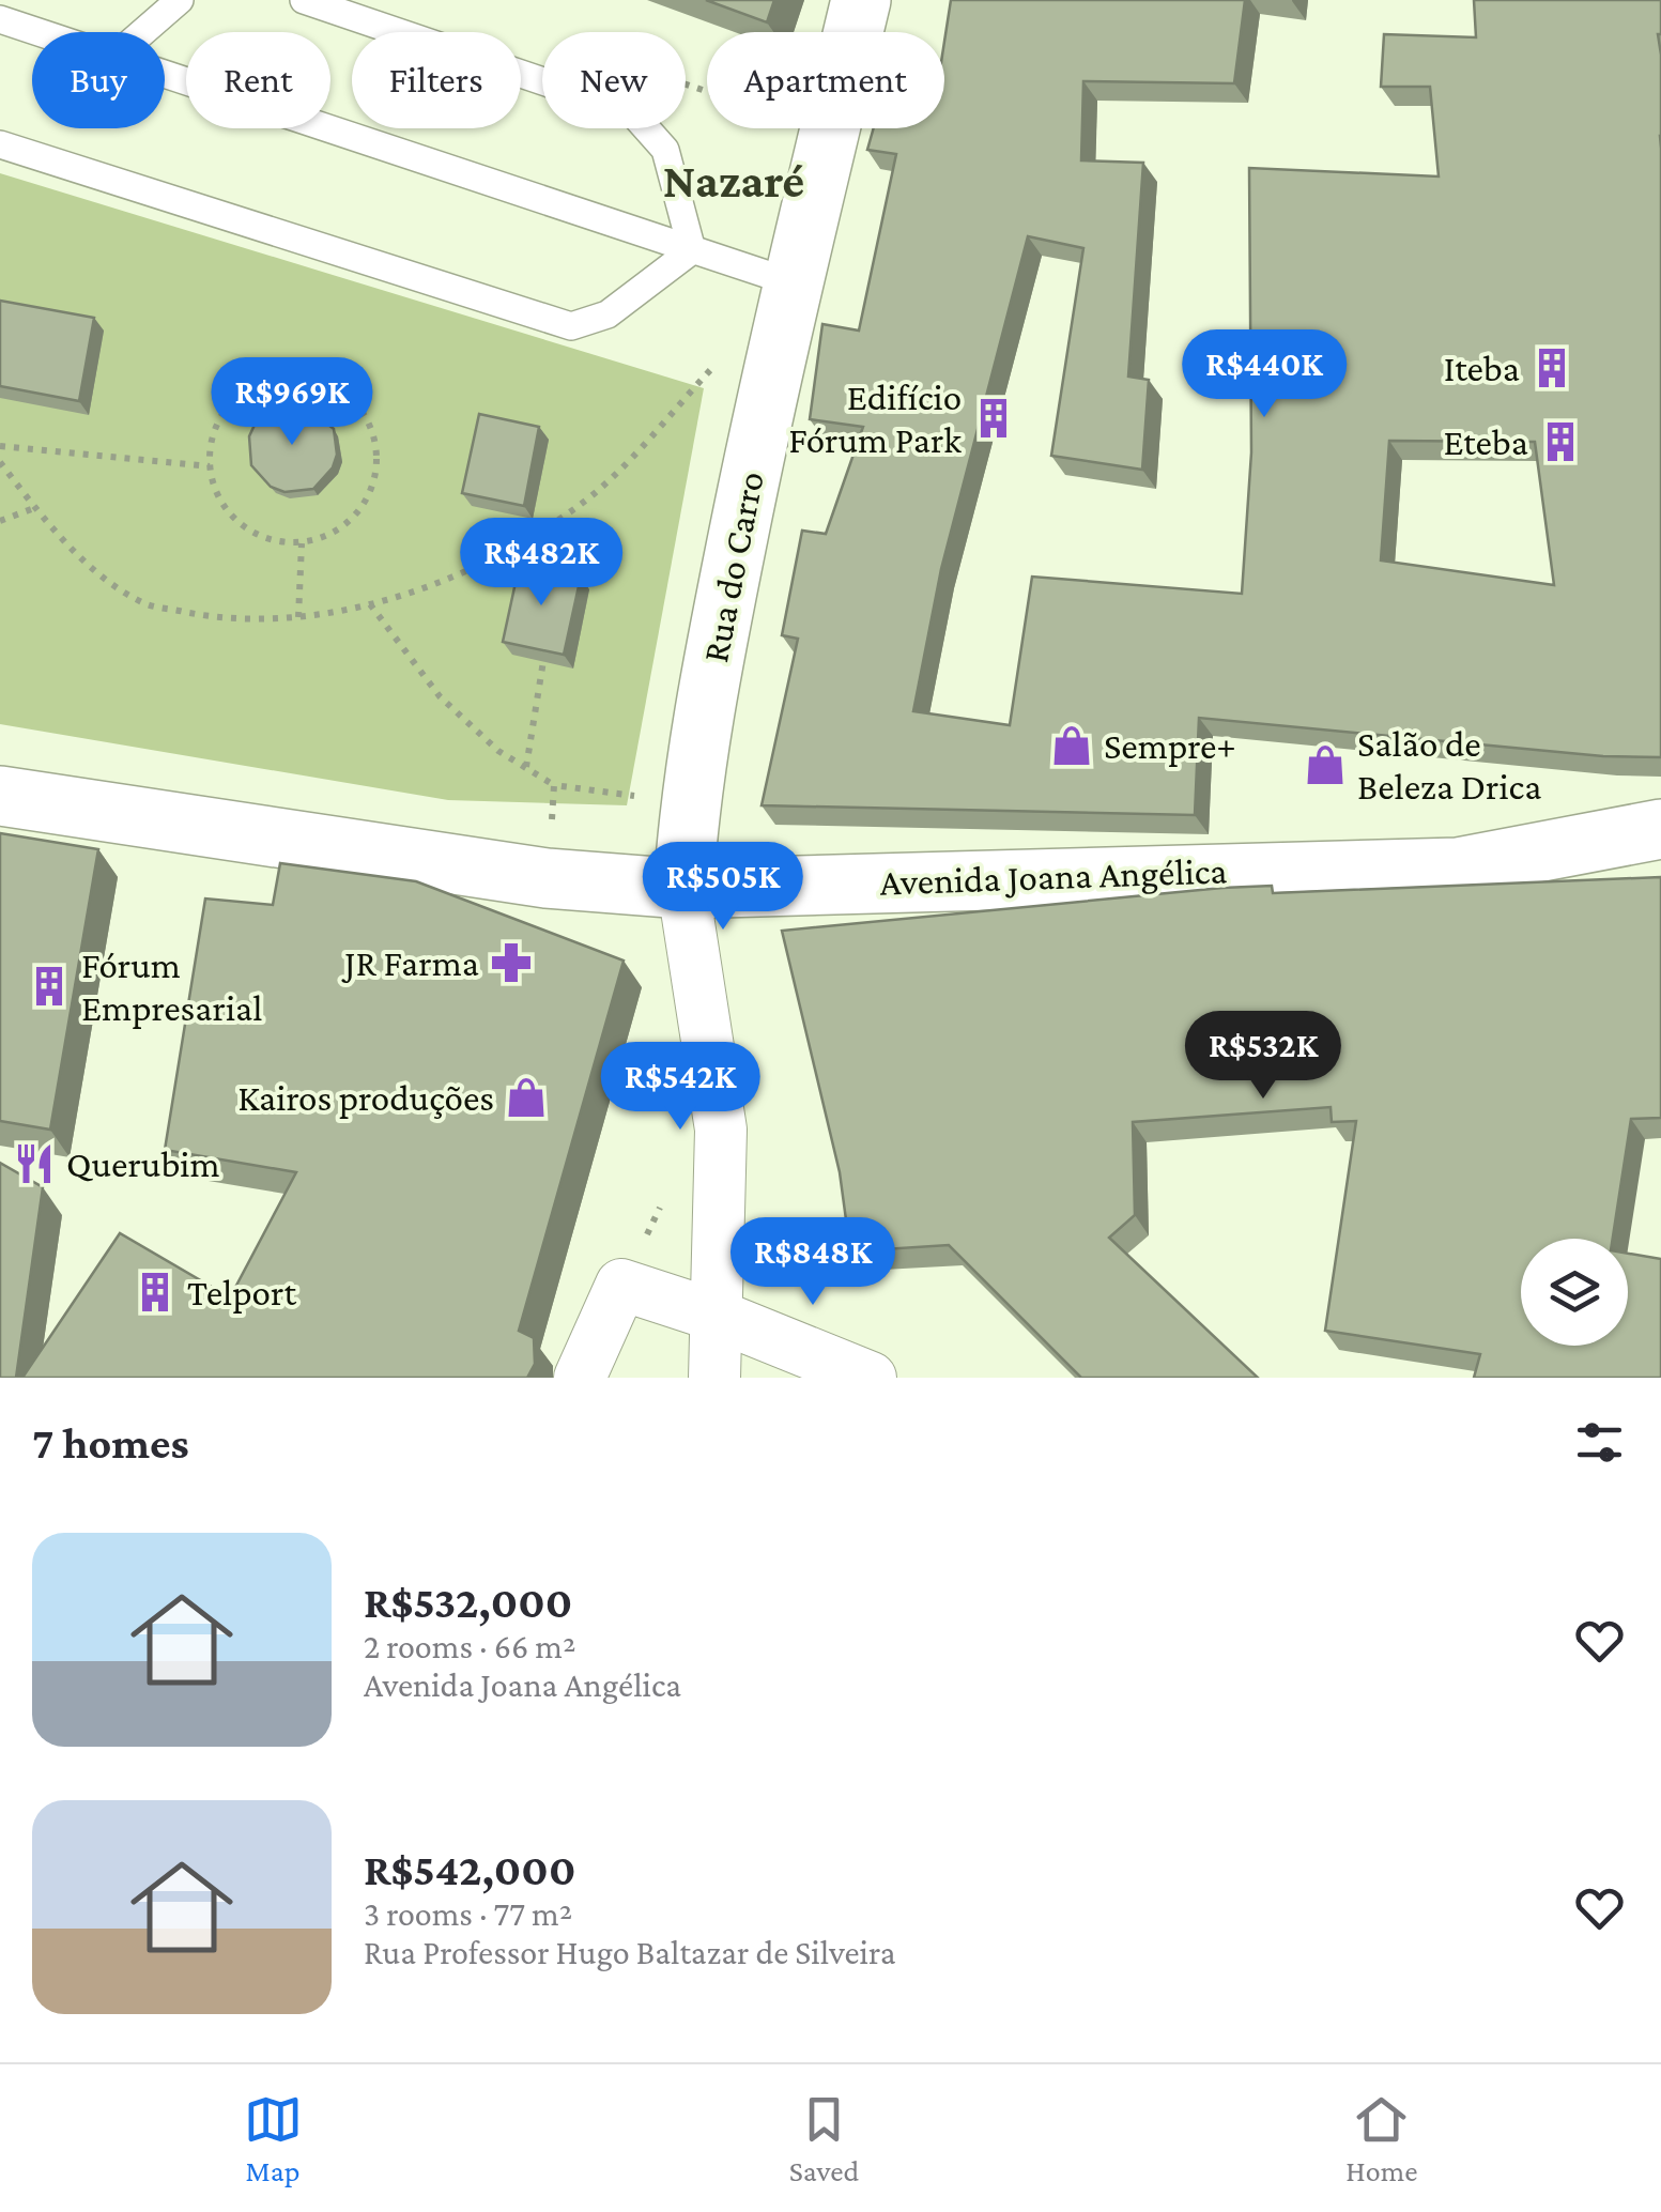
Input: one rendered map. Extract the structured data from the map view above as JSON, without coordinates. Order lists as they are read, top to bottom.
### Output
{
  "streets": {
    "main road": ["Rua do Carro", "Avenida Joana Angélica"]
  },
  "crossings": [
    ["Rua do Carro", "Avenida Joana Angélica"]
  ],
  "districts": ["Nazaré"],
  "places": {
    "building": [
      "Iteba",
      "Edifício Fórum Park",
      "Eteba",
      "Fórum Empresarial",
      "Telport"
    ],
    "shop": ["Sempre+", "Salão de Beleza Drica", "Kairos produções"],
    "pharmacy": ["JR Farma"],
    "restaurant": ["Querubim"]
  },
  "page": {
    "chip": [
      "Buy",
      "Rent",
      "Filters",
      "New",
      "Apartment"
    ],
    "price": [
      "R$440K",
      "R$969K",
      "R$482K",
      "R$505K",
      "R$532K",
      "R$542K",
      "R$848K"
    ],
    "heading": "7 homes",
    "list": [
      {
        "name": "R$532,000",
        "note": "2 rooms · 66 m² · Avenida Joana Angélica"
      },
      {
        "name": "R$542,000",
        "note": "3 rooms · 77 m² · Rua Professor Hugo Baltazar de Silveira"
      }
    ],
    "tabs": ["Map", "Saved", "Home"]
  }
}
